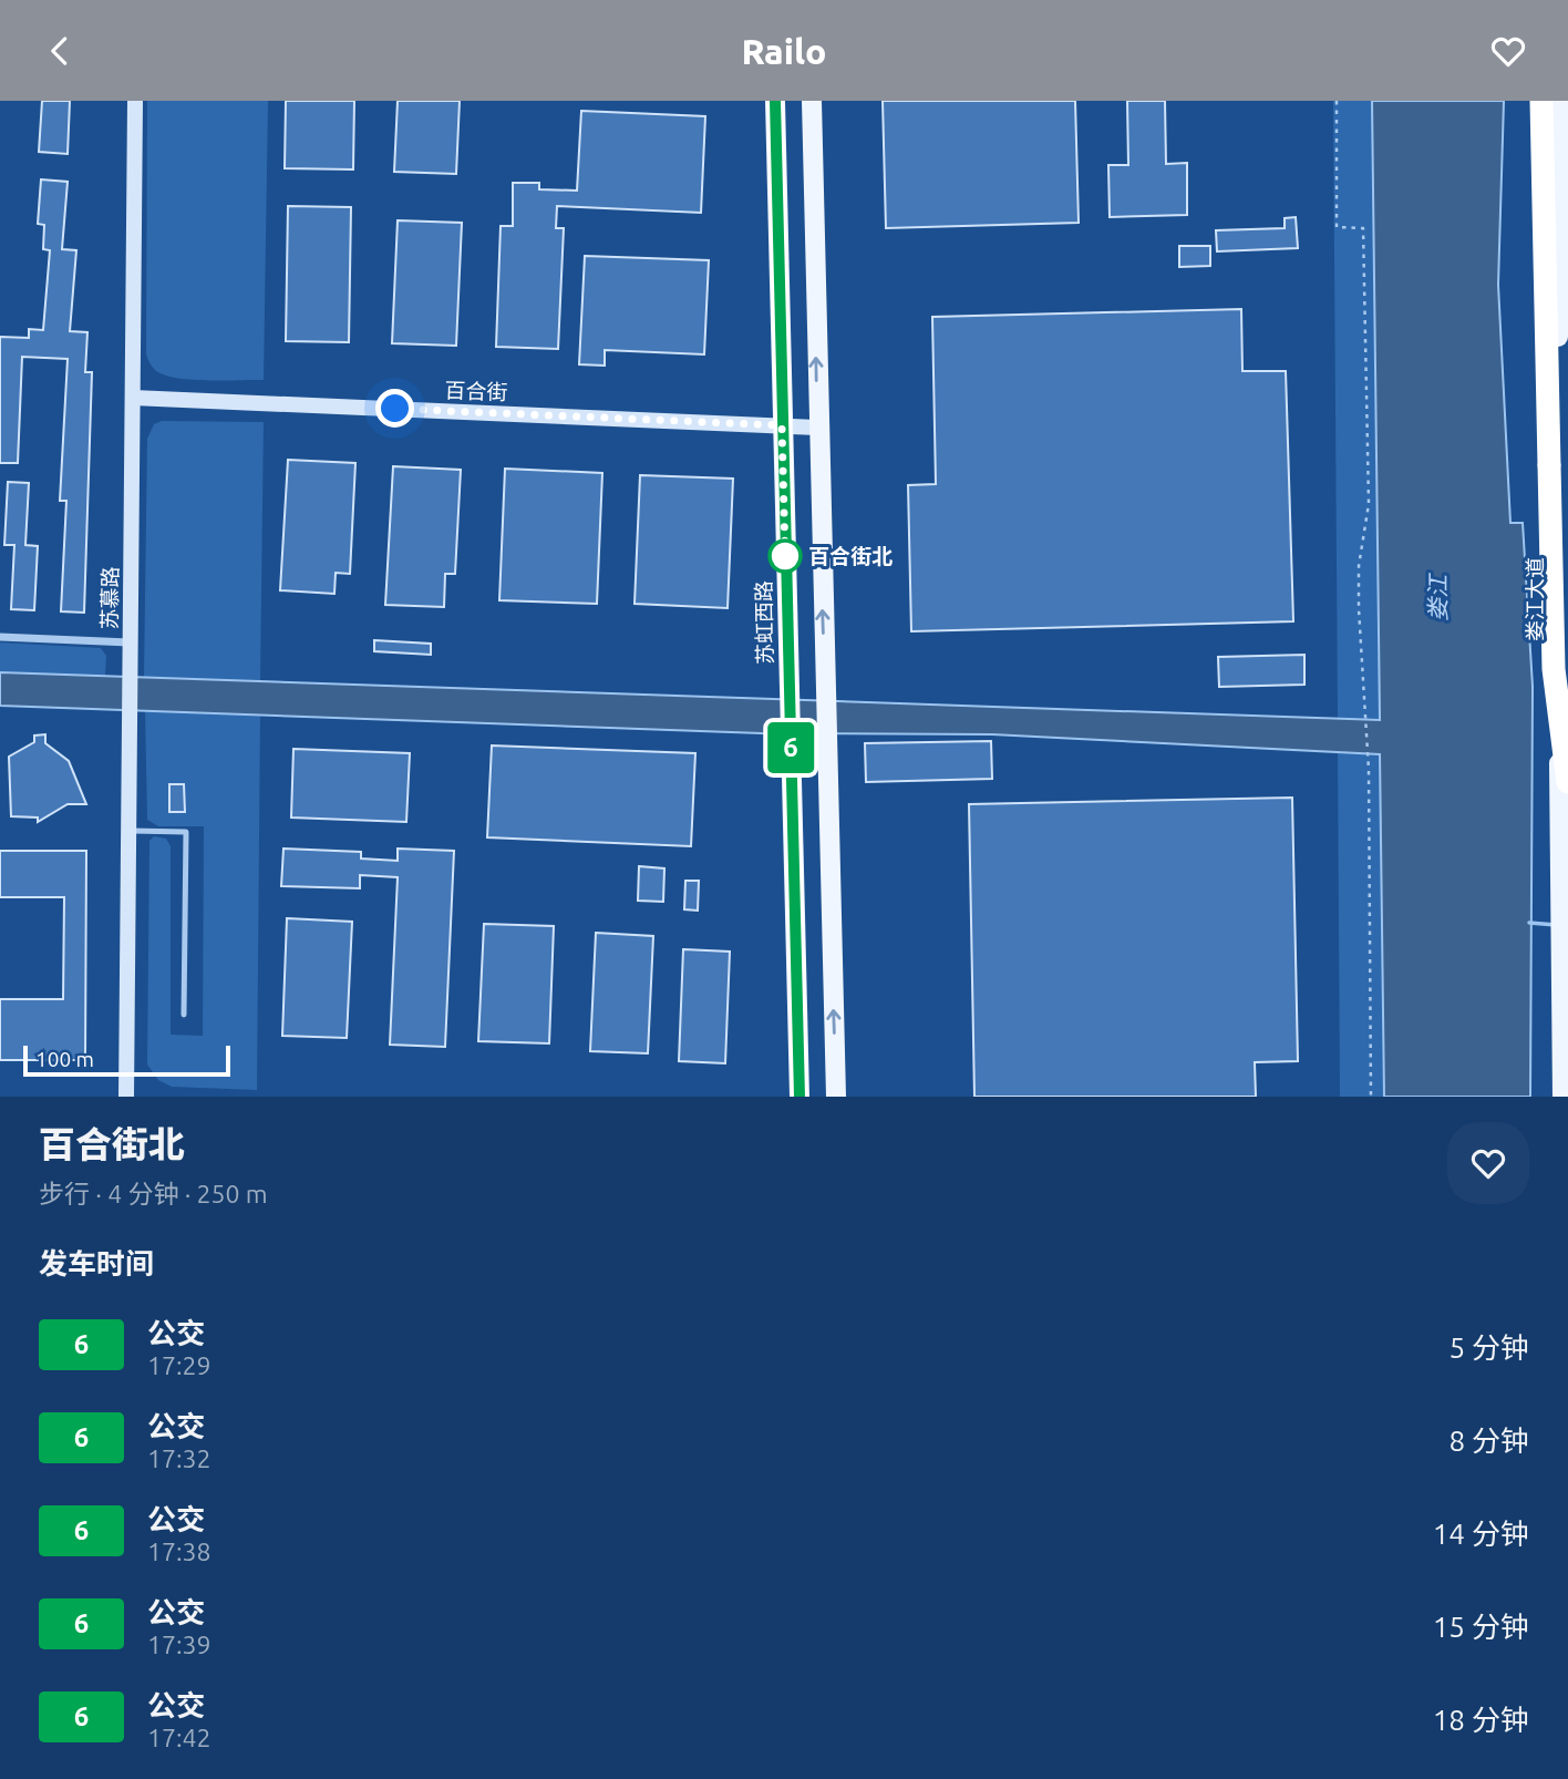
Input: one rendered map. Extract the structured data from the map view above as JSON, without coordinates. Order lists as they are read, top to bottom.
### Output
{
  "streets": {
    "main road": [
      "百合街",
      "苏慕路",
      "娄江大道",
      "苏虹西路"
    ]
  },
  "crossings": [
    ["百合街", "苏慕路"],
    ["百合街", "苏虹西路"]
  ],
  "water": ["娄江"],
  "places": ["百合街北"],
  "lines": ["bus line 6"],
  "scale_bar": "100 m",
  "page": {
    "header": "Railo",
    "on_map": "6",
    "scale": "100 m",
    "heading": [
      ["百合街北", "步行 · 4 分钟 · 250 m"],
      "发车时间"
    ],
    "list": [
      {
        "mark": "6",
        "name": "公交",
        "note": "17:29",
        "value": "5 分钟"
      },
      {
        "mark": "6",
        "name": "公交",
        "note": "17:32",
        "value": "8 分钟"
      },
      {
        "mark": "6",
        "name": "公交",
        "note": "17:38",
        "value": "14 分钟"
      },
      {
        "mark": "6",
        "name": "公交",
        "note": "17:39",
        "value": "15 分钟"
      },
      {
        "mark": "6",
        "name": "公交",
        "note": "17:42",
        "value": "18 分钟"
      }
    ]
  }
}
